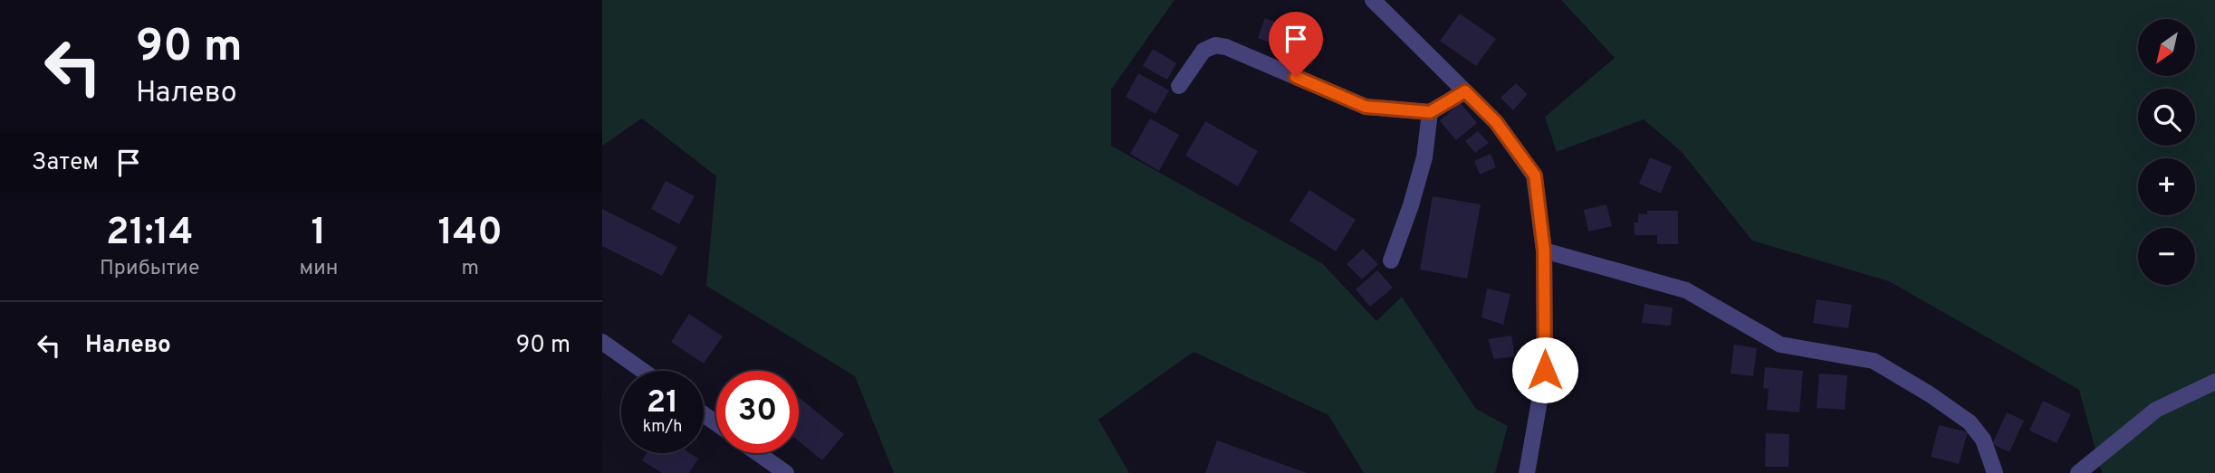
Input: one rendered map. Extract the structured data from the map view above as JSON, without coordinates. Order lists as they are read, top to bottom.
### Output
{
  "north": "bottom left",
  "page": {
    "turn": ["90 m", "Налево"],
    "map_buttons": ["+", "−"],
    "then": "Затем",
    "eta": [
      "21:14",
      "Прибытие",
      "1",
      "мин",
      "140",
      "m"
    ],
    "list": [
      {
        "name": "Налево",
        "value": "90 m"
      }
    ],
    "speed": "21 km/h",
    "limit": "30"
  }
}
